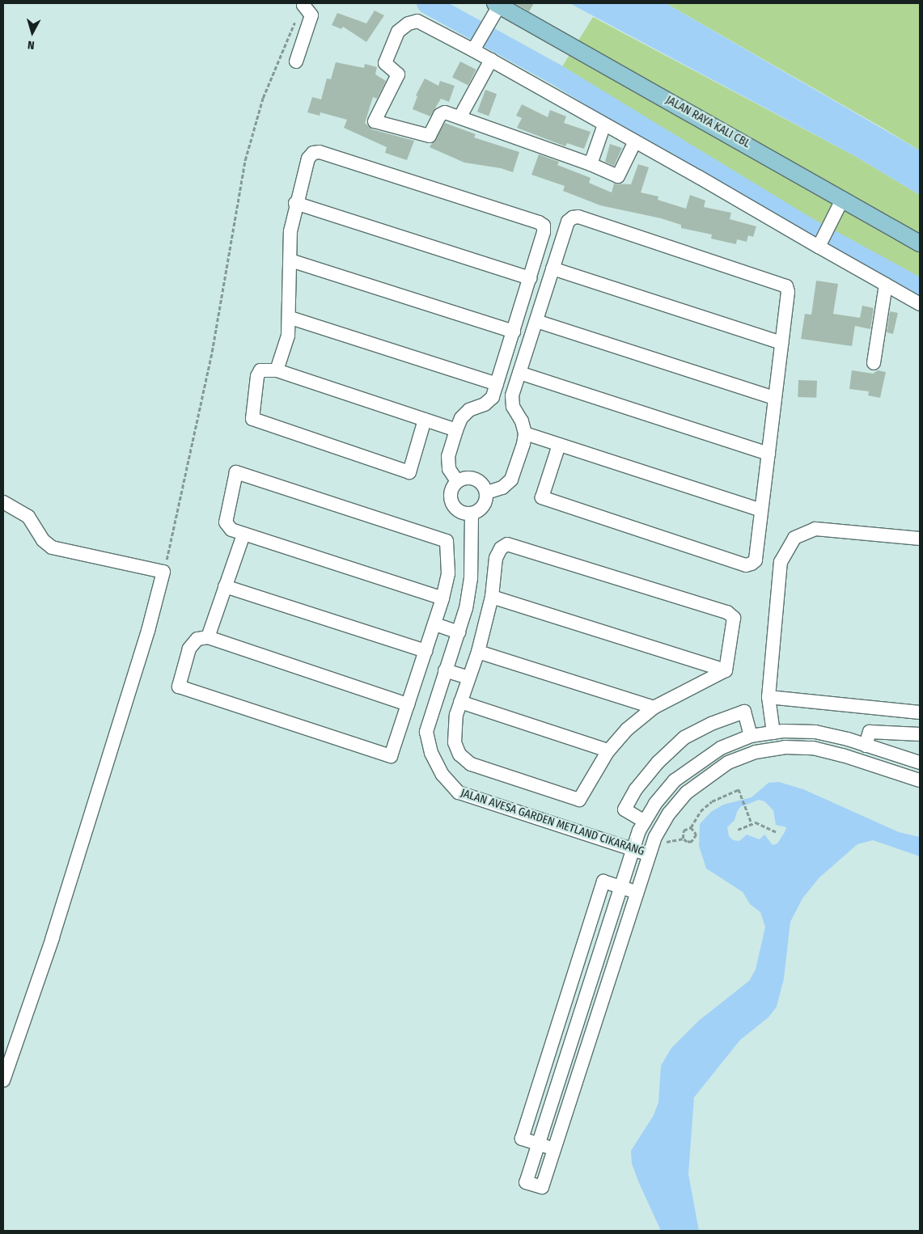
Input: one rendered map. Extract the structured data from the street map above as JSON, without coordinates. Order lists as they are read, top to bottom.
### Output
{
  "streets": {
    "main road": ["JALAN RAYA KALI CBL"],
    "street": ["JALAN AVESA GARDEN METLAND CIKARANG"]
  },
  "north": "bottom"
}
